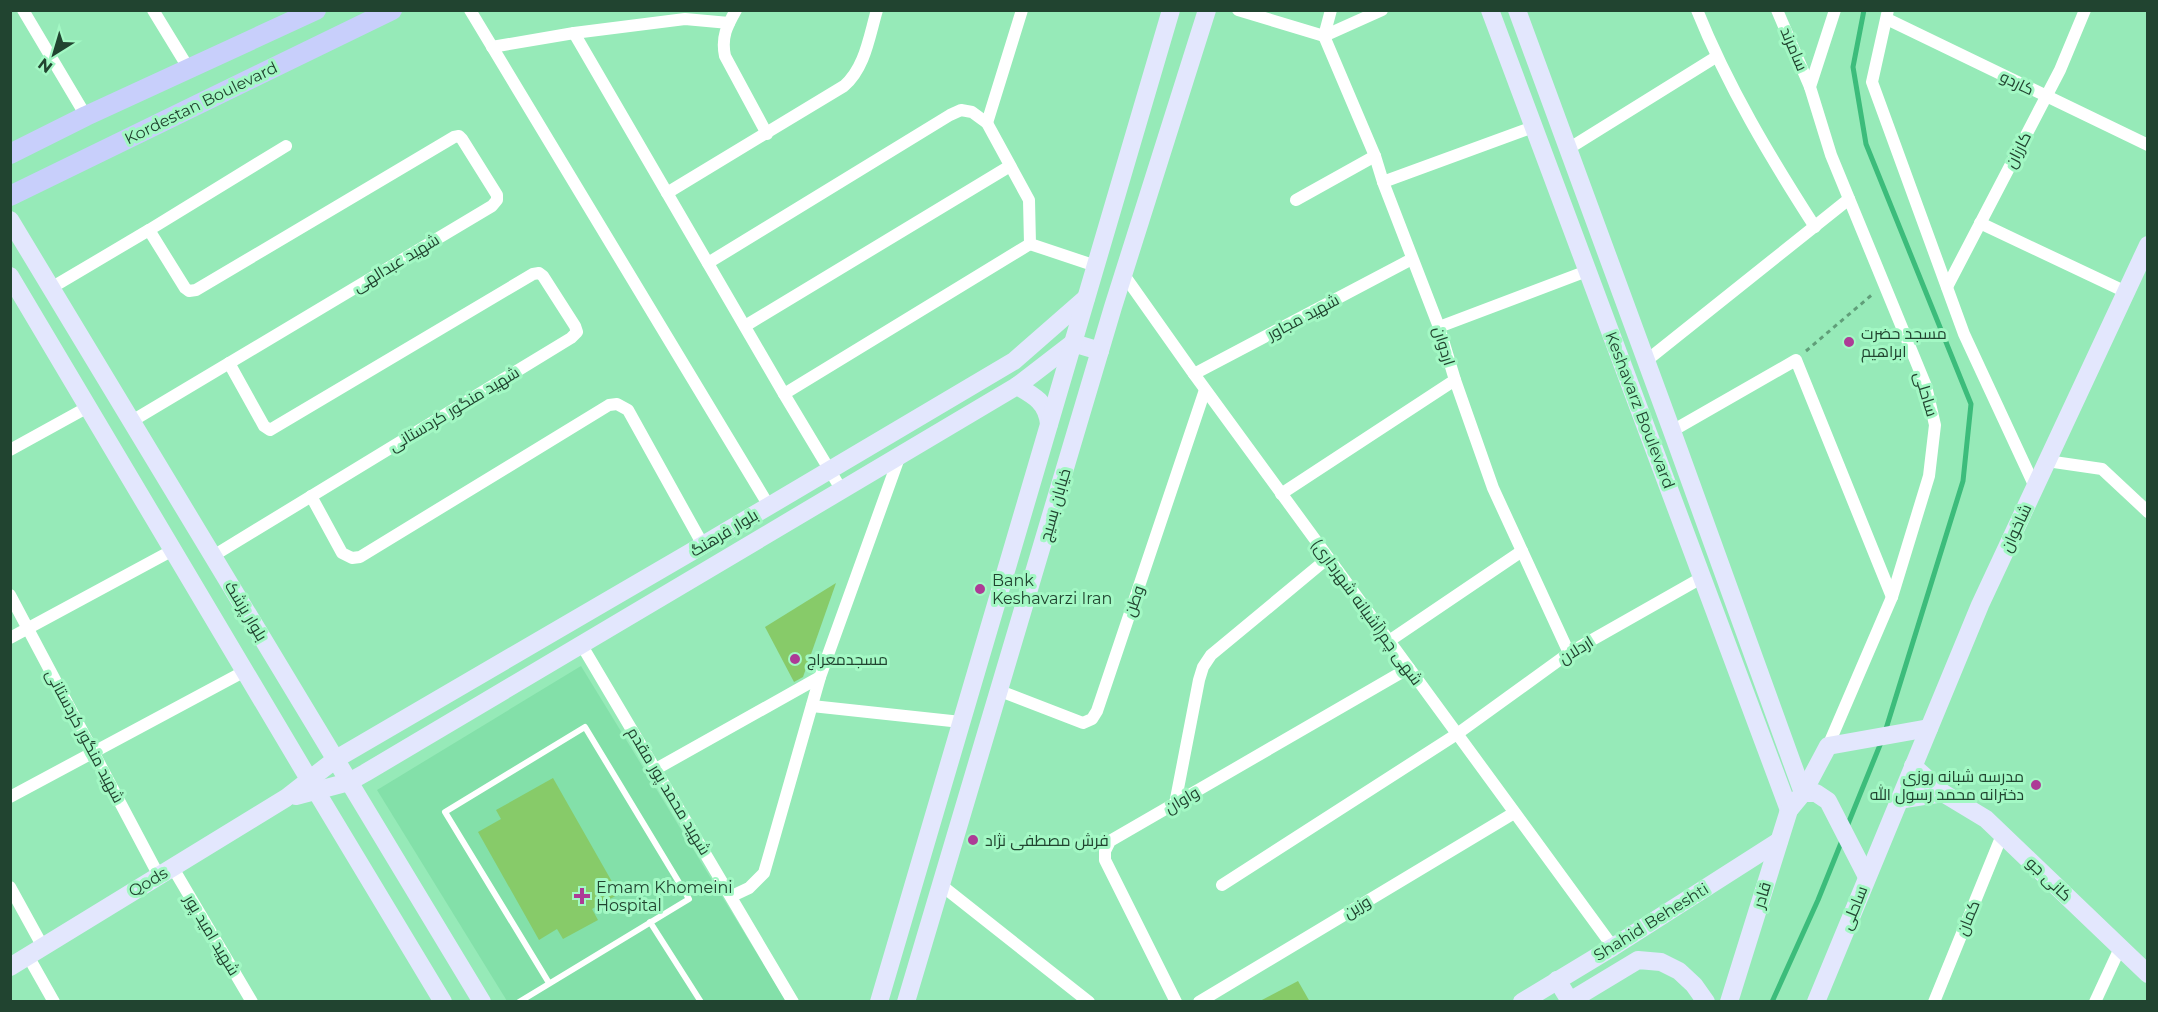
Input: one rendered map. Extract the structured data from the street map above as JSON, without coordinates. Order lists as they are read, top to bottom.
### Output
{
  "streets": {
    "main road": [
      "Kordestan Boulevard",
      "ساحلی",
      "Keshavarz Boulevard",
      "خیابان بسیج",
      "شاخوان",
      "بلوار فرهنگ",
      "بلوار پزشک",
      "کانی جو",
      "Qods",
      "قادر",
      "Shahid Beheshti"
    ],
    "street": [
      "سامرند",
      "کاردو",
      "کارزان",
      "شهید عبدالهی",
      "شهید مجاور",
      "اردوان",
      "شهید منگور کردستانی",
      "وطن",
      "شهی چم(آشیانه شهرداری)",
      "اردلان",
      "شهید محمد پور مقدم",
      "واوان",
      "وزین",
      "کمان",
      "شهید امید پور"
    ]
  },
  "crossings": [
    ["سامرند", "ساحلی"],
    ["کاردو", "کارزان"],
    ["شهید عبدالهی", "شهید منگور کردستانی"],
    ["شهید مجاور", "اردوان"],
    ["شهید مجاور", "شهی چم(آشیانه شهرداری)"],
    ["اردوان", "اردلان"],
    ["ساحلی", "شاخوان"],
    ["ساحلی", "قادر"],
    ["شهید منگور کردستانی", "بلوار پزشک"],
    ["شهید منگور کردستانی", "Qods"],
    ["شهید منگور کردستانی", "شهید امید پور"],
    ["Keshavarz Boulevard", "اردلان"],
    ["Keshavarz Boulevard", "قادر"],
    ["خیابان بسیج", "بلوار فرهنگ"],
    ["خیابان بسیج", "وطن"],
    ["خیابان بسیج", "شهی چم(آشیانه شهرداری)"],
    ["شاخوان", "کانی جو"],
    ["بلوار فرهنگ", "بلوار پزشک"],
    ["بلوار فرهنگ", "شهید محمد پور مقدم"],
    ["بلوار فرهنگ", "Qods"],
    ["وطن", "شهی چم(آشیانه شهرداری)"],
    ["بلوار پزشک", "Qods"],
    ["شهی چم(آشیانه شهرداری)", "اردلان"],
    ["شهی چم(آشیانه شهرداری)", "واوان"],
    ["شهی چم(آشیانه شهرداری)", "وزین"],
    ["شهی چم(آشیانه شهرداری)", "Shahid Beheshti"],
    ["کانی جو", "کمان"],
    ["Qods", "شهید امید پور"],
    ["قادر", "Shahid Beheshti"]
  ],
  "places": {
    "other": [
      "مسجد حضرت ابراهیم",
      "Bank Keshavarzi Iran",
      "مسجدمعراج",
      "مدرسه شبانه روزی دخترانه محمد رسول الله",
      "فرش مصطفی نژاد"
    ],
    "health": ["Emam Khomeini Hospital"]
  },
  "north": "bottom left"
}
